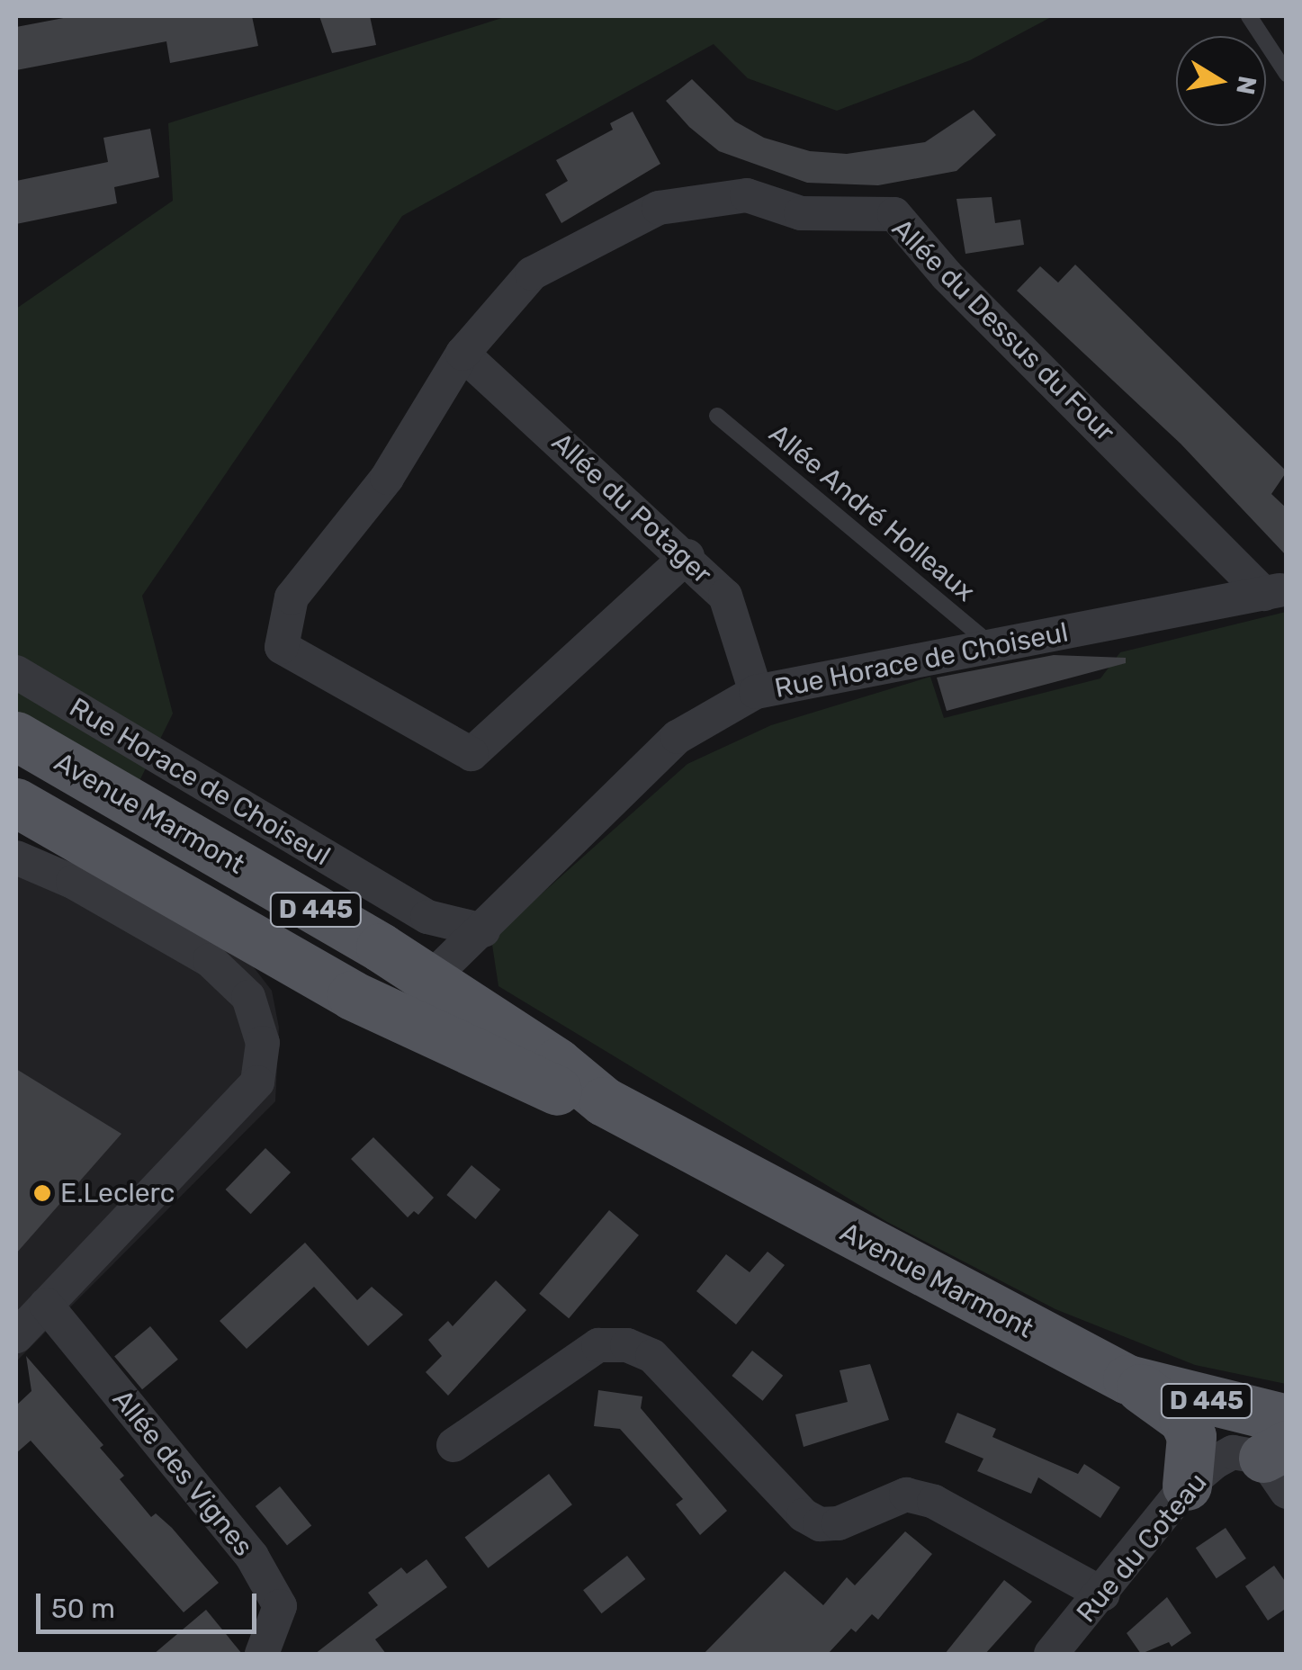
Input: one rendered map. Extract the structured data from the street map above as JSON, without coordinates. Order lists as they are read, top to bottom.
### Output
{
  "streets": {
    "main road": ["Avenue Marmont", "D 445"],
    "street": [
      "Allée du Dessus du Four",
      "Allée du Potager",
      "Rue Horace de Choiseul",
      "Allée des Vignes",
      "Rue du Coteau"
    ],
    "lane": ["Allée André Holleaux"]
  },
  "crossings": [
    ["Allée du Dessus du Four", "Allée du Potager"],
    ["Allée du Dessus du Four", "Rue Horace de Choiseul"],
    ["Allée du Potager", "Rue Horace de Choiseul"],
    ["Allée André Holleaux", "Rue Horace de Choiseul"],
    ["Rue Horace de Choiseul", "Avenue Marmont"],
    ["Avenue Marmont", "Rue du Coteau"]
  ],
  "places": ["E.Leclerc"],
  "scale_bar": "50 m",
  "north": "right"
}
